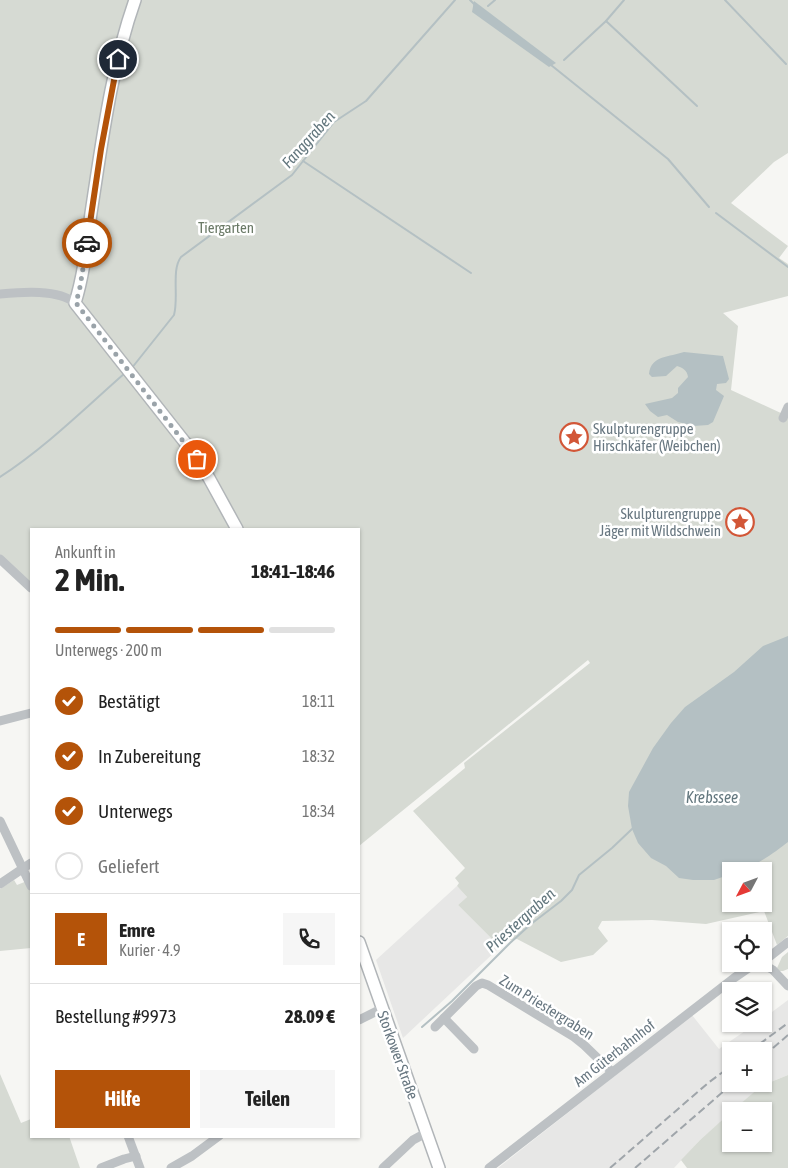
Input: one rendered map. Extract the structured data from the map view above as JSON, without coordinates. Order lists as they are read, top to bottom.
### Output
{
  "streets": {
    "main road": ["Storkower Straße"],
    "street": ["Zum Priestergraben", "Am Güterbahnhof"]
  },
  "crossings": [
    ["Zum Priestergraben", "Am Güterbahnhof"]
  ],
  "water": ["Fanggraben", "Krebssee", "Priestergraben"],
  "parks": ["Tiergarten"],
  "places": {
    "place": ["Skulpturengruppe Hirschkäfer (Weibchen)", "Skulpturengruppe Jäger mit Wildschwein"]
  },
  "north": "bottom left",
  "page": {
    "heading": ["2 Min.", "Ankunft in", "18:41–18:46"],
    "panel": [
      "Emre",
      "Kurier · 4.9",
      "Bestellung #9973",
      "28.09 €"
    ],
    "bar": "Unterwegs · 200 m",
    "list": [
      ["Bestätigt", "18:11"],
      ["In Zubereitung", "18:32"],
      ["Unterwegs", "18:34"],
      "Geliefert"
    ],
    "map_buttons": ["+", "−"],
    "round": "E",
    "buttons": ["Hilfe", "Teilen"]
  }
}
